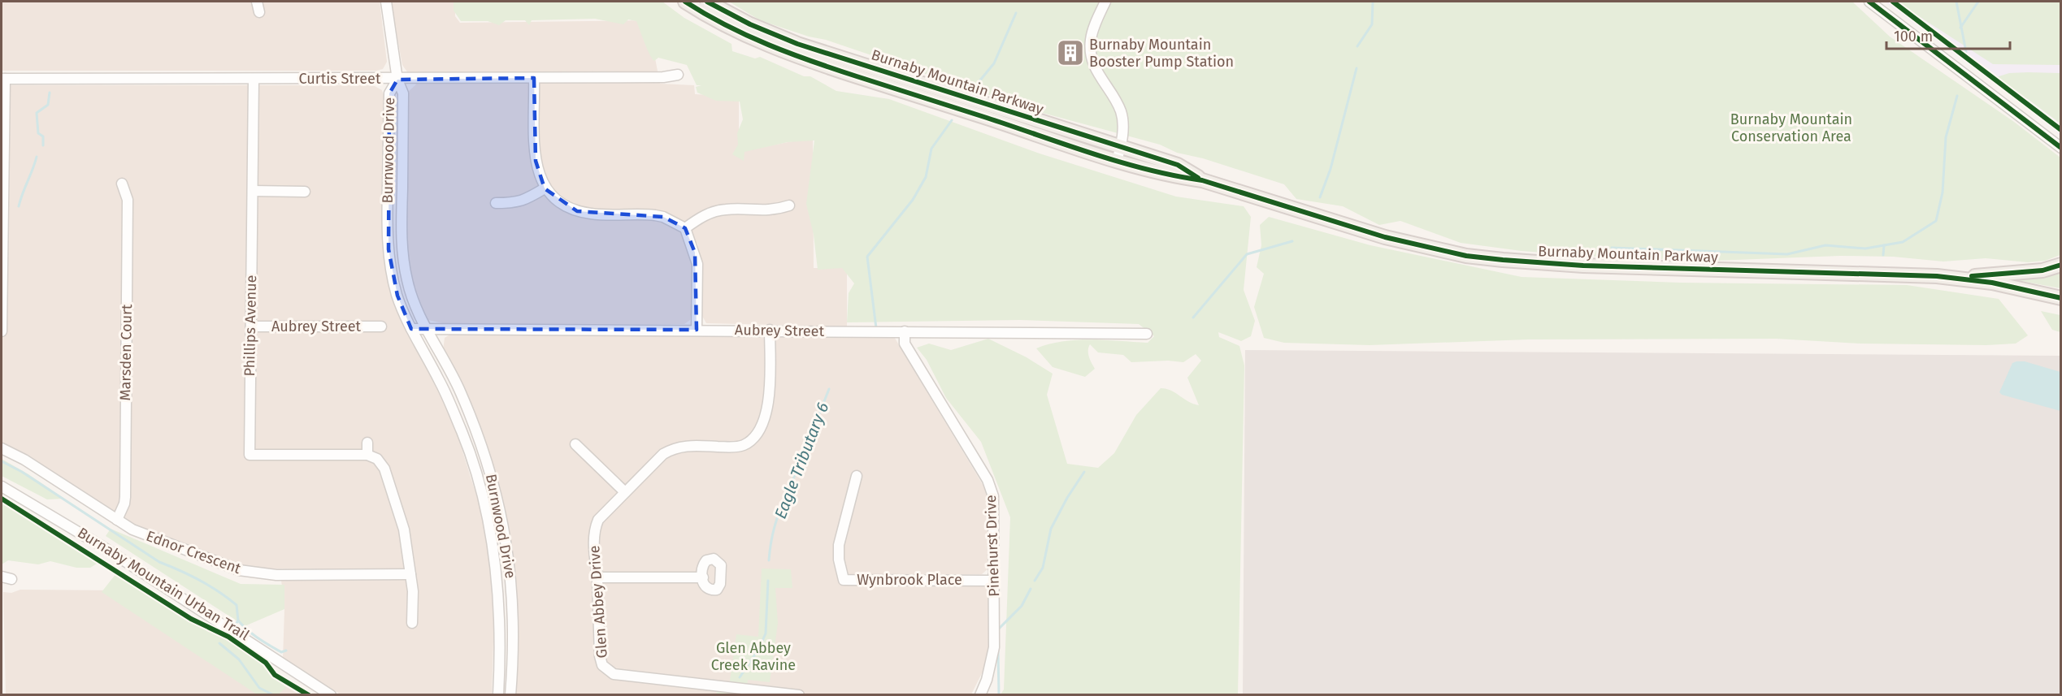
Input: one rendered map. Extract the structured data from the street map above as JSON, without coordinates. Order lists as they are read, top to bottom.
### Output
{
  "streets": {
    "main road": ["Burnaby Mountain Parkway"],
    "street": [
      "Curtis Street",
      "Burnwood Drive",
      "Phillips Avenue",
      "Aubrey Street",
      "Marsden Court",
      "Pinehurst Drive",
      "Ednor Crescent",
      "Wynbrook Place",
      "Glen Abbey Drive"
    ],
    "cycle path": ["Burnaby Mountain Urban Trail"]
  },
  "crossings": [
    ["Curtis Street", "Burnwood Drive"],
    ["Curtis Street", "Phillips Avenue"],
    ["Burnwood Drive", "Aubrey Street"],
    ["Phillips Avenue", "Aubrey Street"],
    ["Aubrey Street", "Pinehurst Drive"],
    ["Aubrey Street", "Glen Abbey Drive"],
    ["Marsden Court", "Ednor Crescent"],
    ["Pinehurst Drive", "Wynbrook Place"]
  ],
  "water": ["Eagle Tributary 6"],
  "parks": ["Burnaby Mountain Conservation Area", "Glen Abbey Creek Ravine"],
  "places": {
    "building": ["Burnaby Mountain Booster Pump Station"]
  },
  "scale_bar": "100 m"
}
